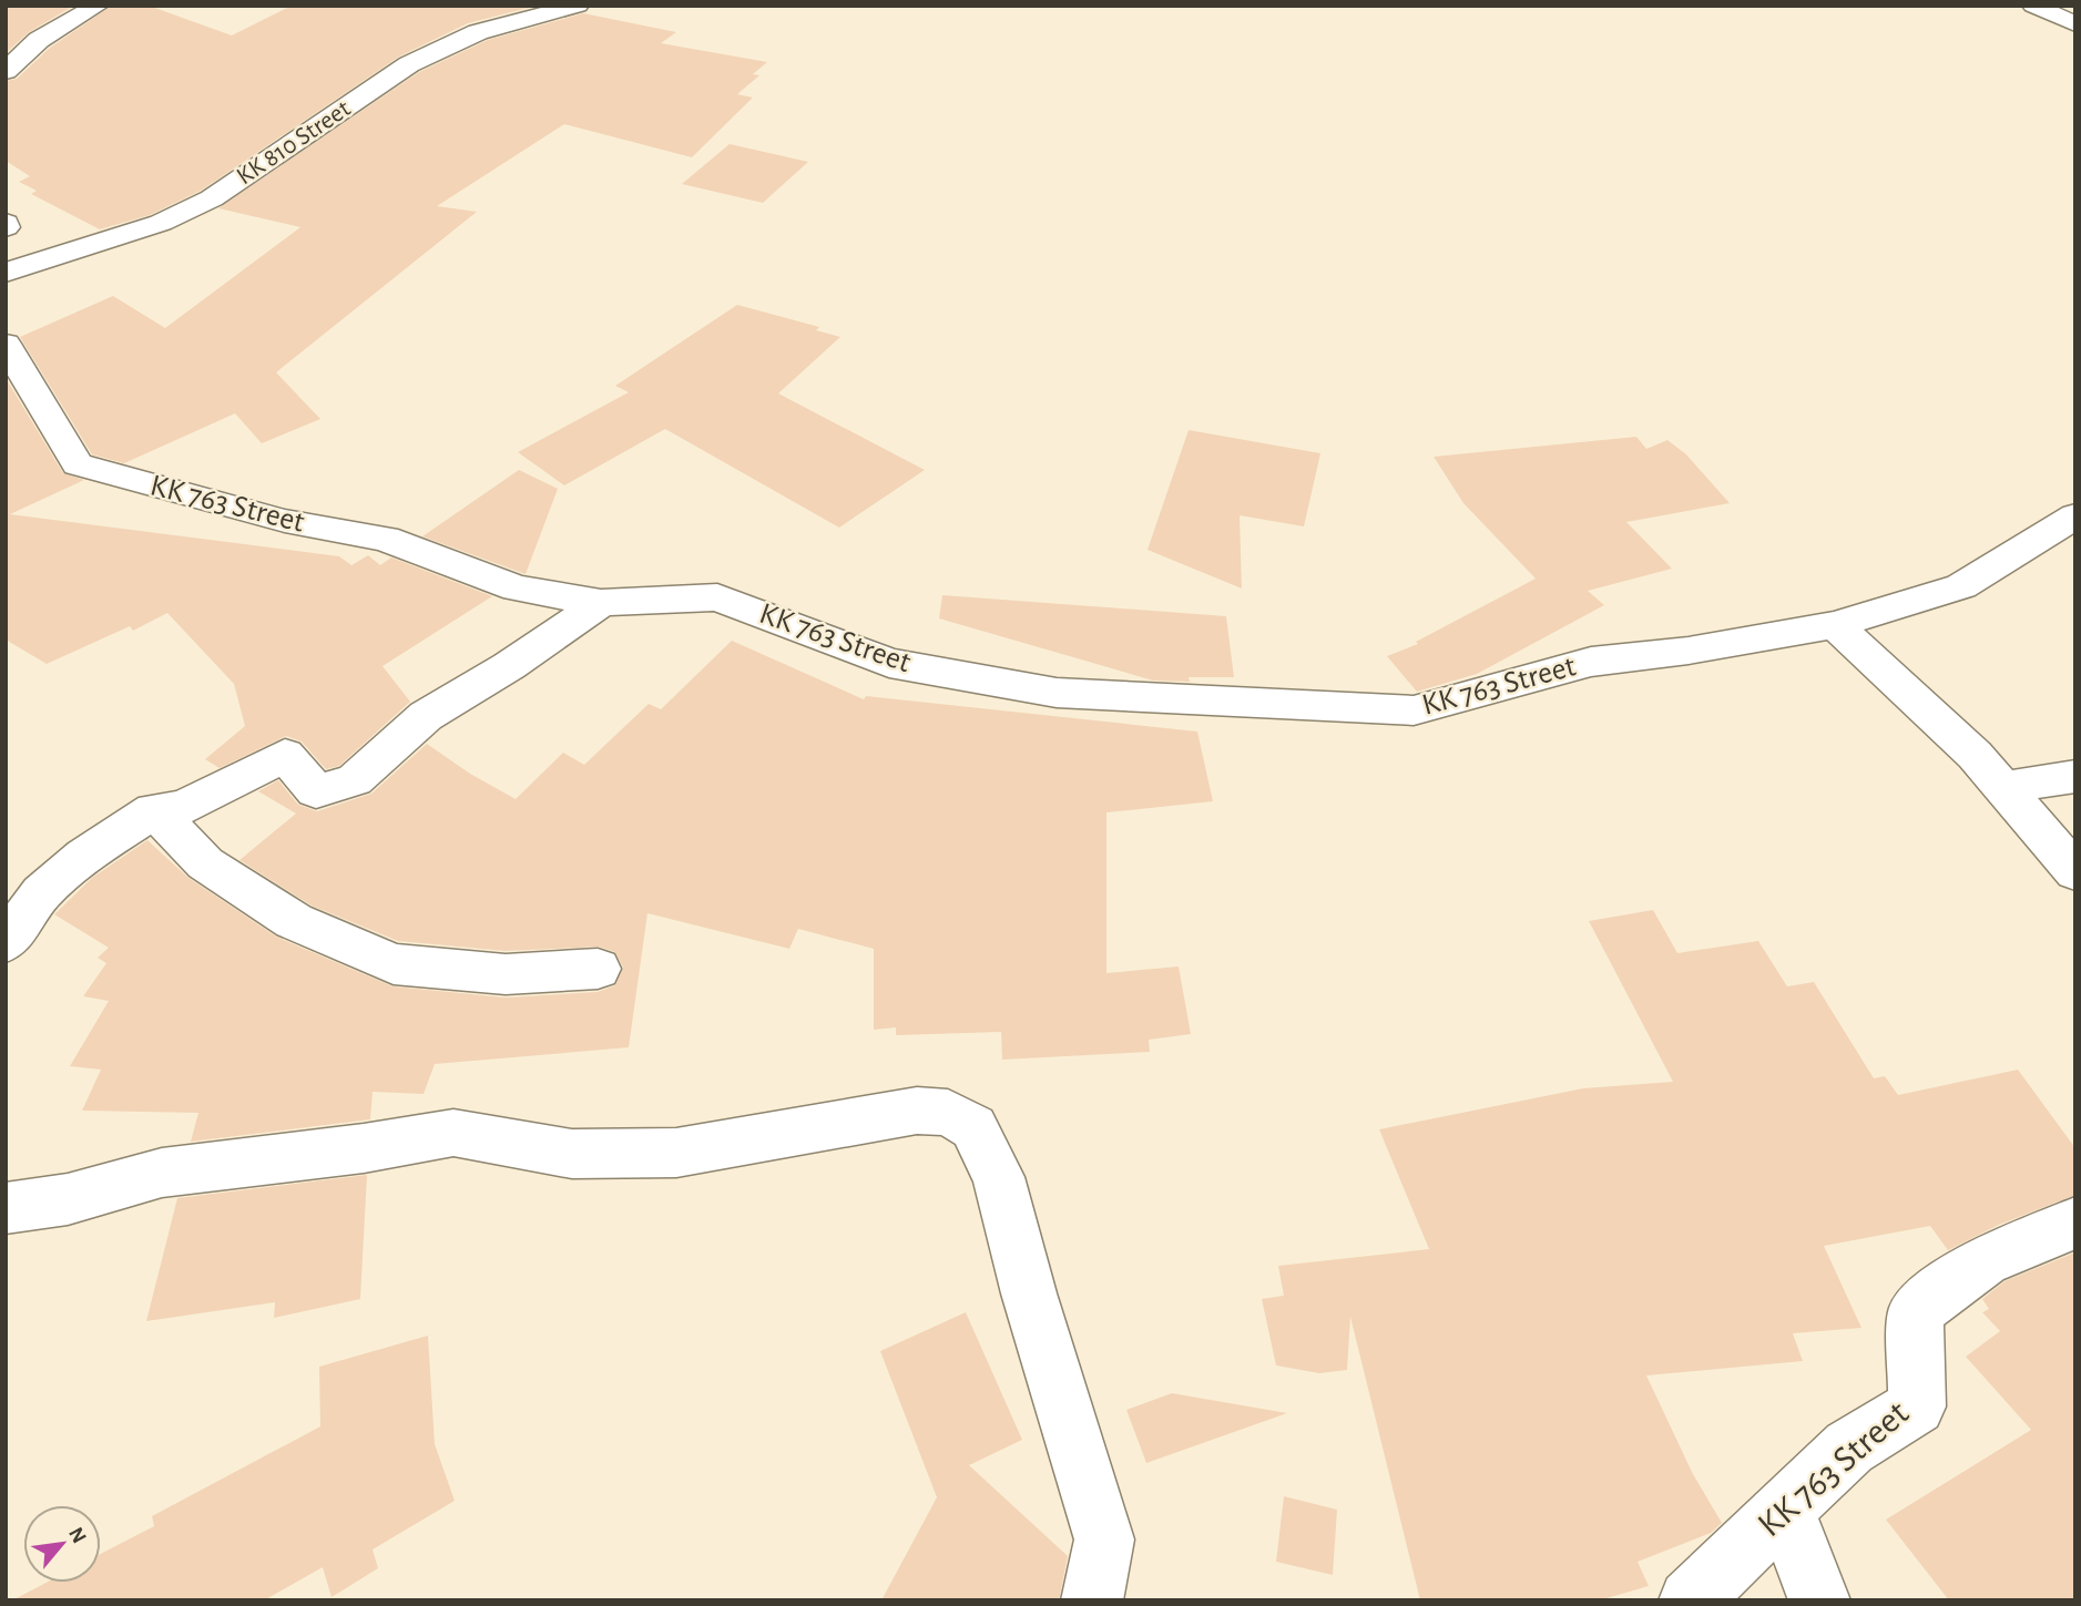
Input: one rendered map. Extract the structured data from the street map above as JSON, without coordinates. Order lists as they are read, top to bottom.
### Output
{
  "streets": {
    "street": ["KK 810 Street", "KK 763 Street"]
  },
  "north": "top right"
}
